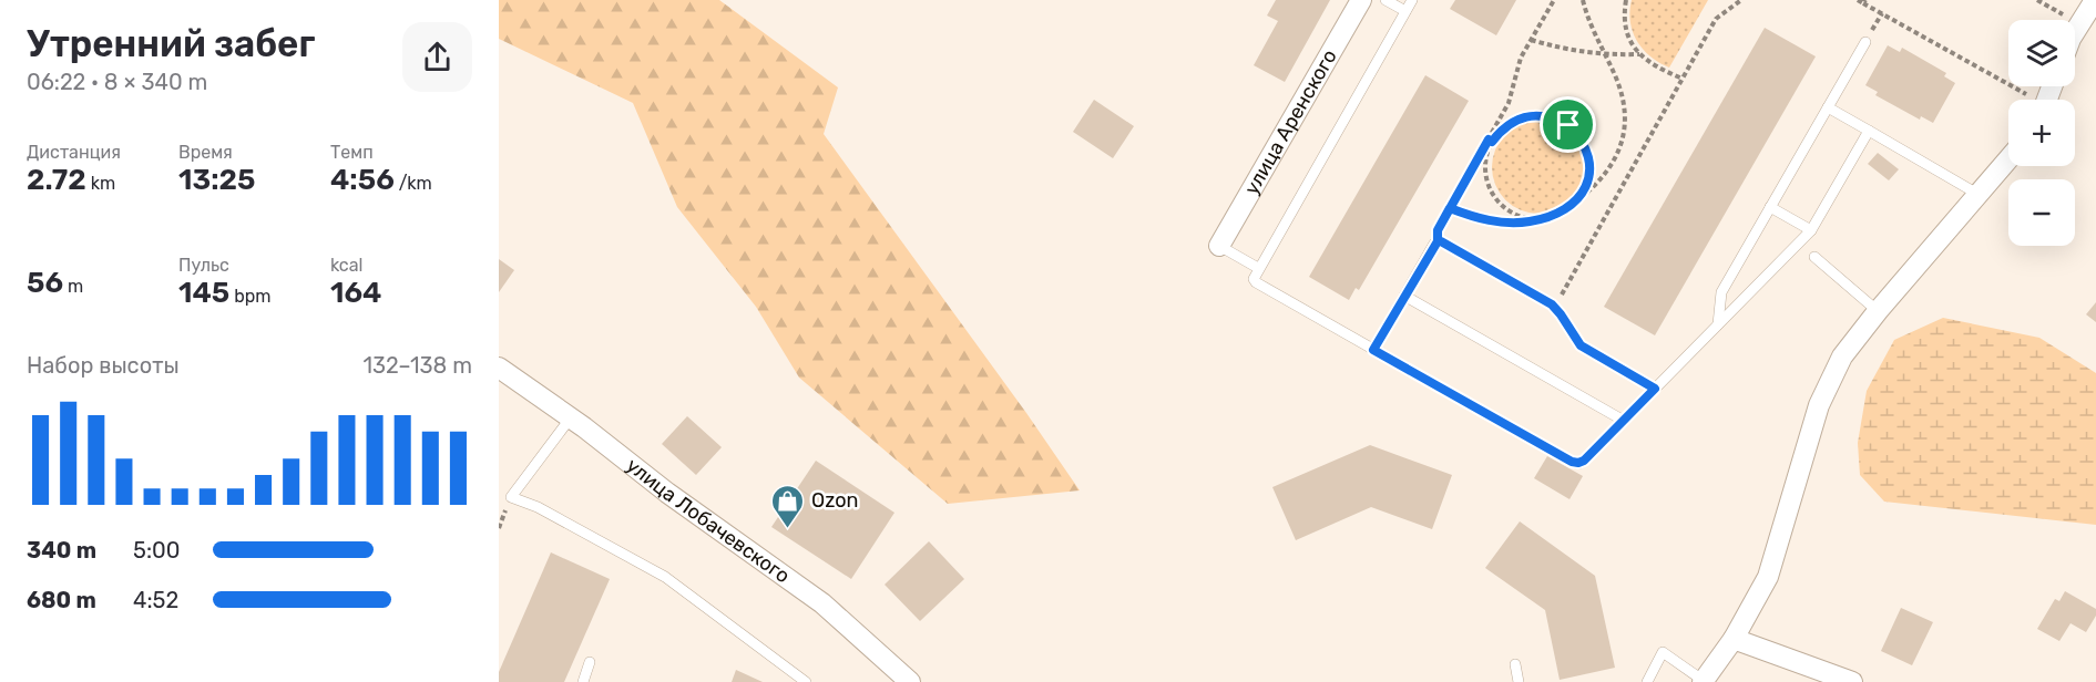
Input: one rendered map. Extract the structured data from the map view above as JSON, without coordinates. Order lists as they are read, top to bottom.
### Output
{
  "streets": {
    "street": ["улица Аренского", "улица Лобачевского"]
  },
  "places": {
    "shop": ["Ozon"]
  },
  "page": {
    "heading": ["Утренний забег", "06:22 · 8 × 340 m"],
    "map_buttons": ["+", "−"],
    "stats": [
      ["Дистанция", "2.72 km"],
      ["Время", "13:25"],
      ["Темп", "4:56 /km"],
      ["56 m"],
      ["Пульс", "145 bpm"],
      ["kcal", "164"]
    ],
    "chart": ["Набор высоты", "132–138 m"],
    "list": [
      {
        "name": "340 m",
        "note": "5:00"
      },
      {
        "name": "680 m",
        "note": "4:52"
      }
    ]
  }
}
